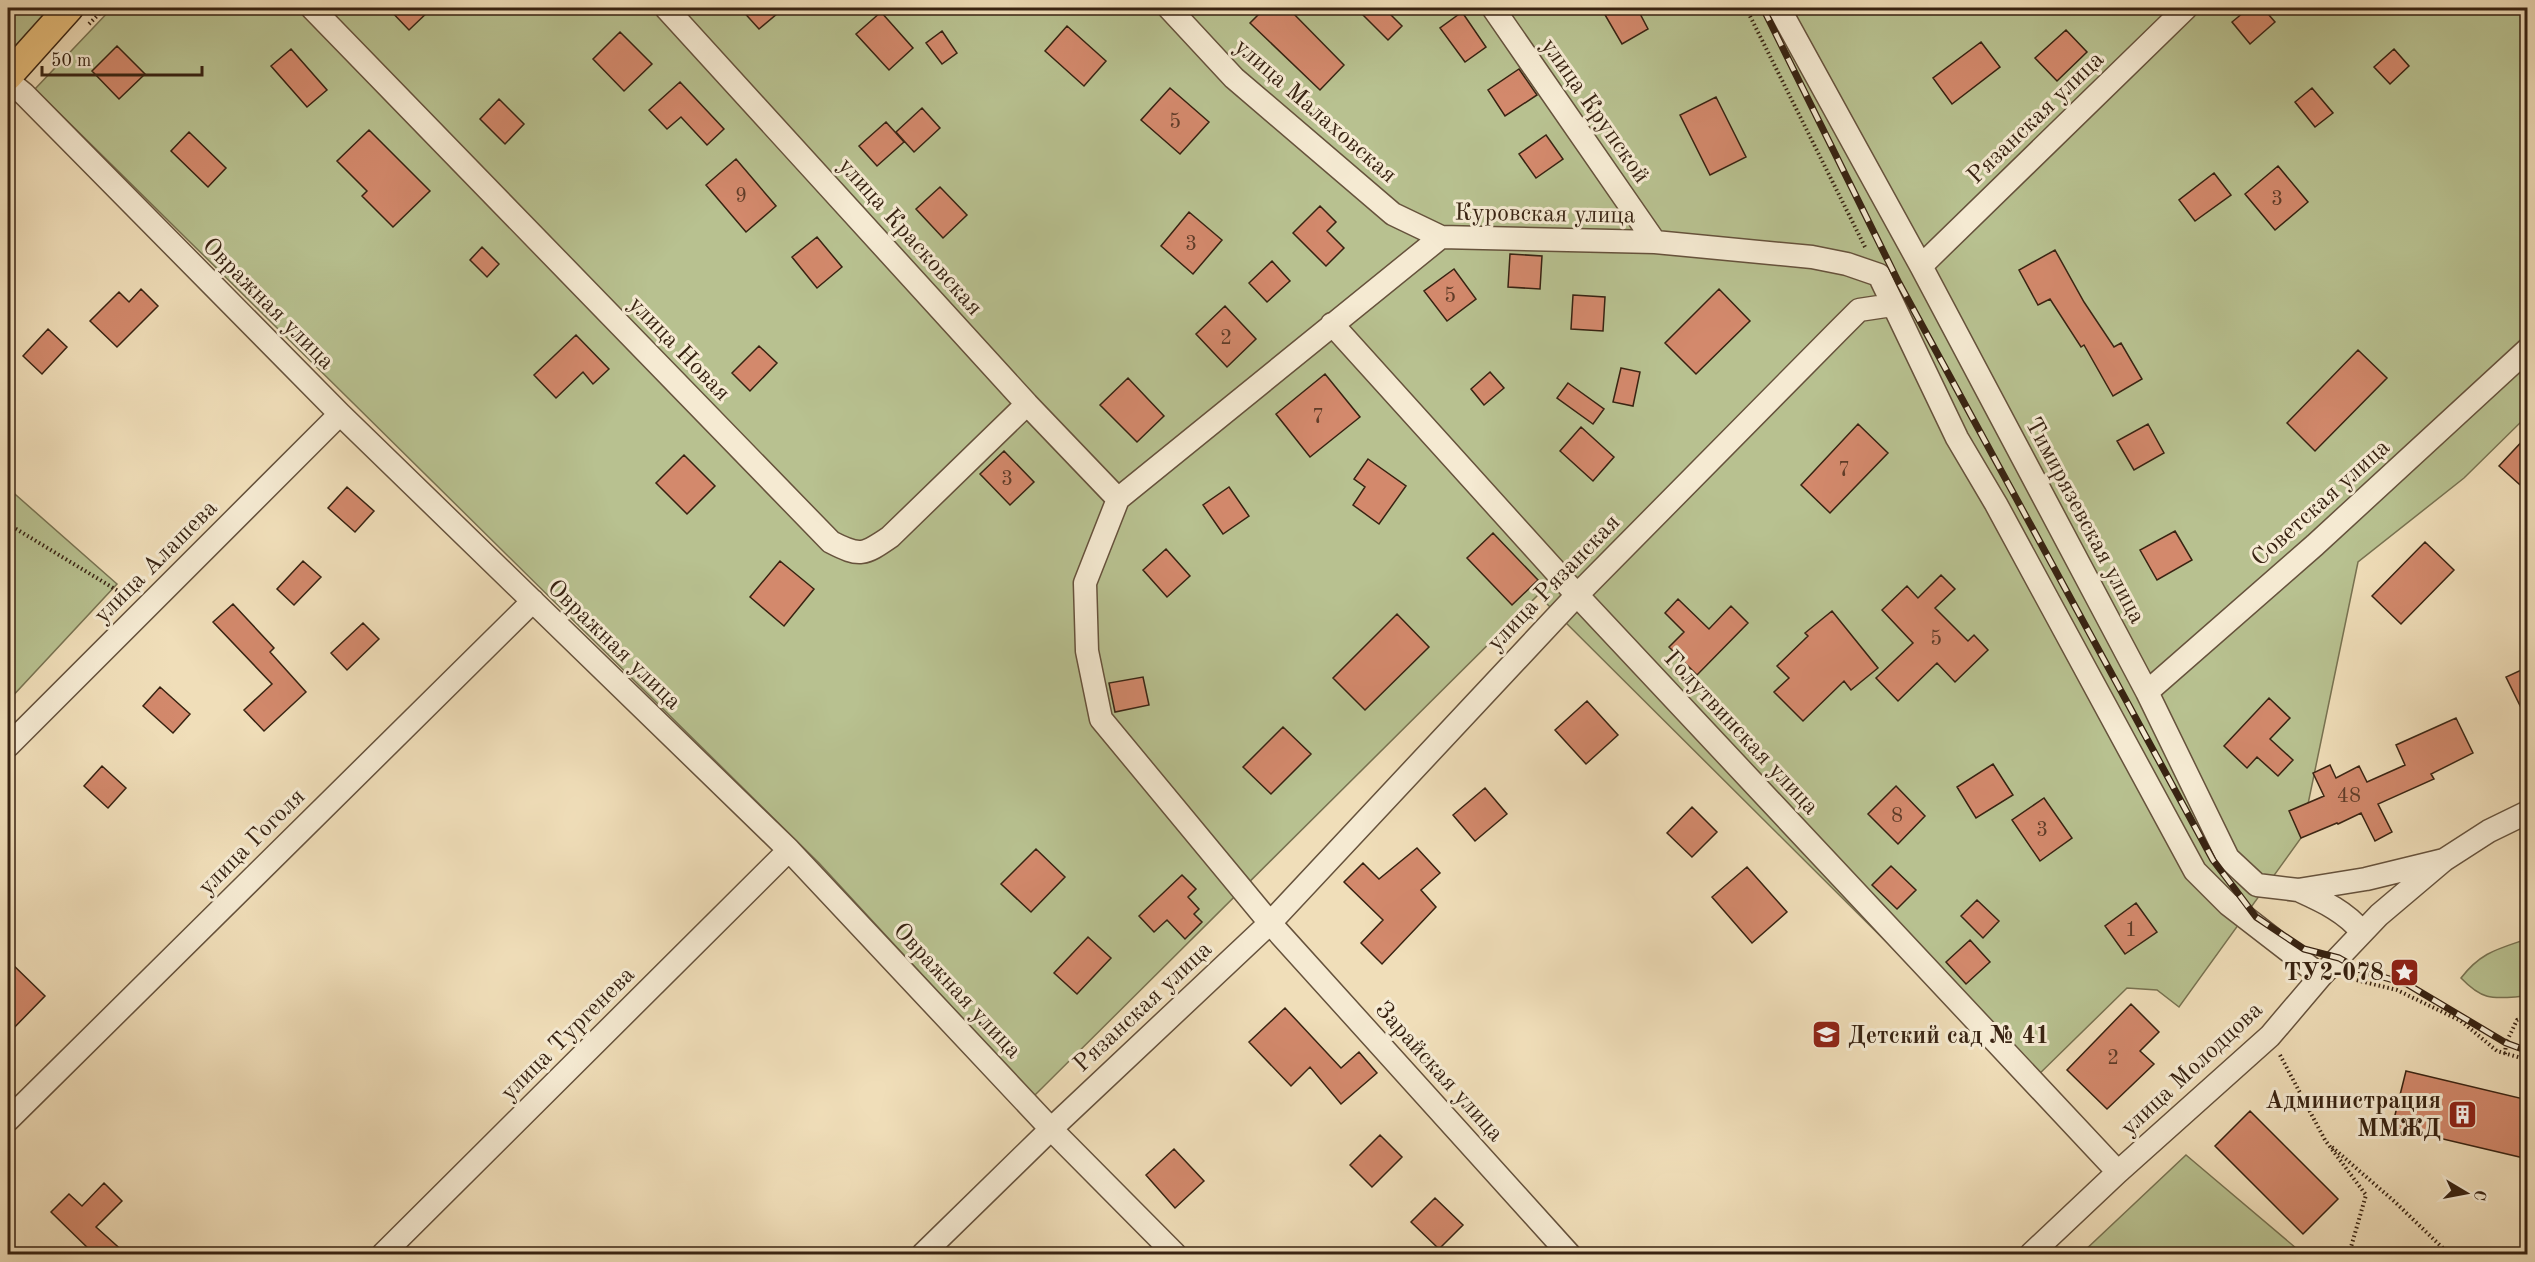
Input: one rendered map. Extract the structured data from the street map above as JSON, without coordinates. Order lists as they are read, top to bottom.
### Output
{
  "streets": {
    "street": [
      "улица Малаховская",
      "улица Крупской",
      "Рязанская улица",
      "Куровская улица",
      "улица Красковская",
      "Овражная улица",
      "улица Новая",
      "Советская улица",
      "Тимирязевская улица",
      "улица Алашева",
      "улица Рязанская",
      "Голутвинская улица",
      "улица Гоголя",
      "улица Тургенева",
      "улица Молодцова",
      "Зарайская улица"
    ]
  },
  "crossings": [
    ["улица Малаховская", "Куровская улица"],
    ["улица Крупской", "Куровская улица"],
    ["Рязанская улица", "Овражная улица"],
    ["Рязанская улица", "Тимирязевская улица"],
    ["Рязанская улица", "улица Рязанская"],
    ["Рязанская улица", "Зарайская улица"],
    ["Куровская улица", "улица Красковская"],
    ["Куровская улица", "Голутвинская улица"],
    ["Куровская улица", "Зарайская улица"],
    ["улица Красковская", "улица Новая"],
    ["улица Красковская", "Зарайская улица"],
    ["Овражная улица", "улица Алашева"],
    ["Овражная улица", "улица Гоголя"],
    ["Овражная улица", "улица Тургенева"],
    ["Советская улица", "Тимирязевская улица"],
    ["Тимирязевская улица", "улица Молодцова"],
    ["улица Рязанская", "Голутвинская улица"],
    ["улица Рязанская", "Зарайская улица"],
    ["Голутвинская улица", "улица Молодцова"]
  ],
  "places": {
    "place": ["ТУ2-078"],
    "school or university": ["Детский сад № 41"],
    "building": ["Администрация ММЖД"]
  },
  "house_numbers": [
    "5",
    "9",
    "3",
    "3",
    "5",
    "2",
    "7",
    "7",
    "3",
    "5",
    "48",
    "8",
    "3",
    "1",
    "2"
  ],
  "scale_bar": "50 m",
  "north": "right"
}
